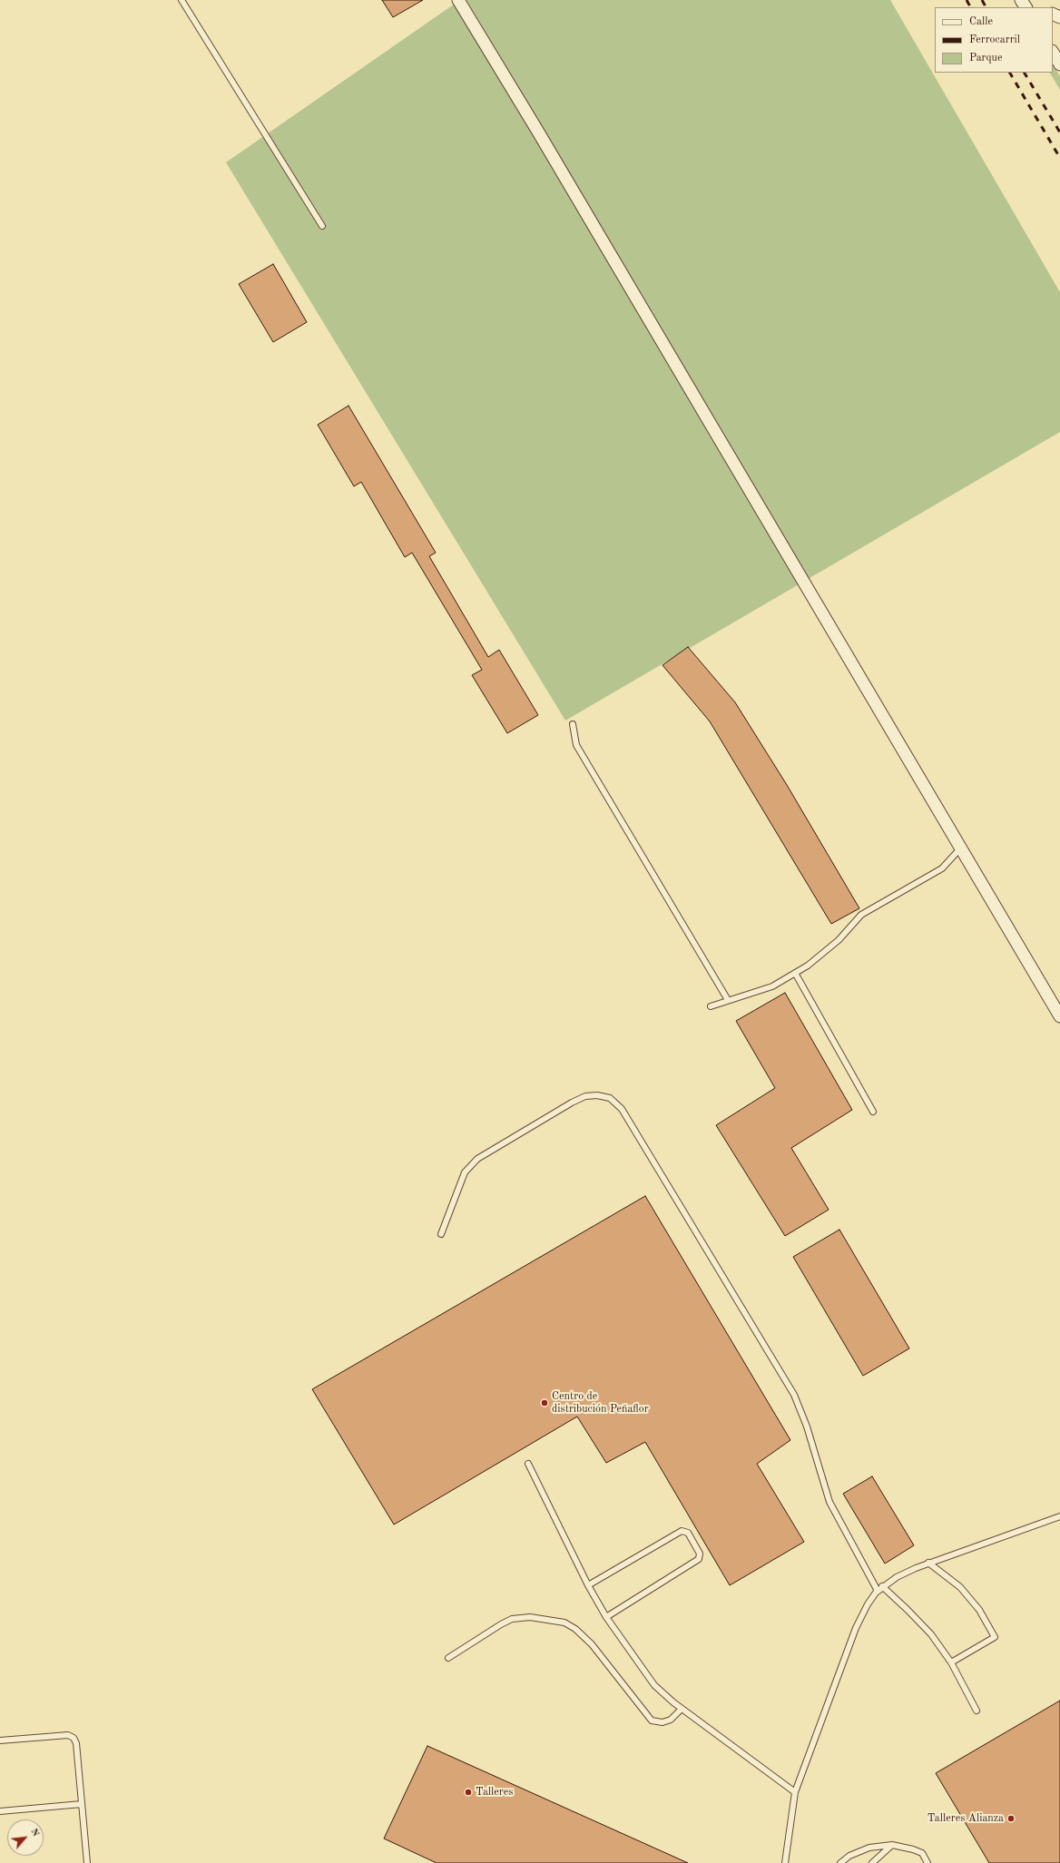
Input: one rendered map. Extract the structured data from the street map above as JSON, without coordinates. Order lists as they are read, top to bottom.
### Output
{
  "places": ["Centro de distribución Peñaflor", "Talleres", "Talleres Alianza"],
  "legend": ["Calle", "Ferrocarril", "Parque"],
  "north": "top right"
}
